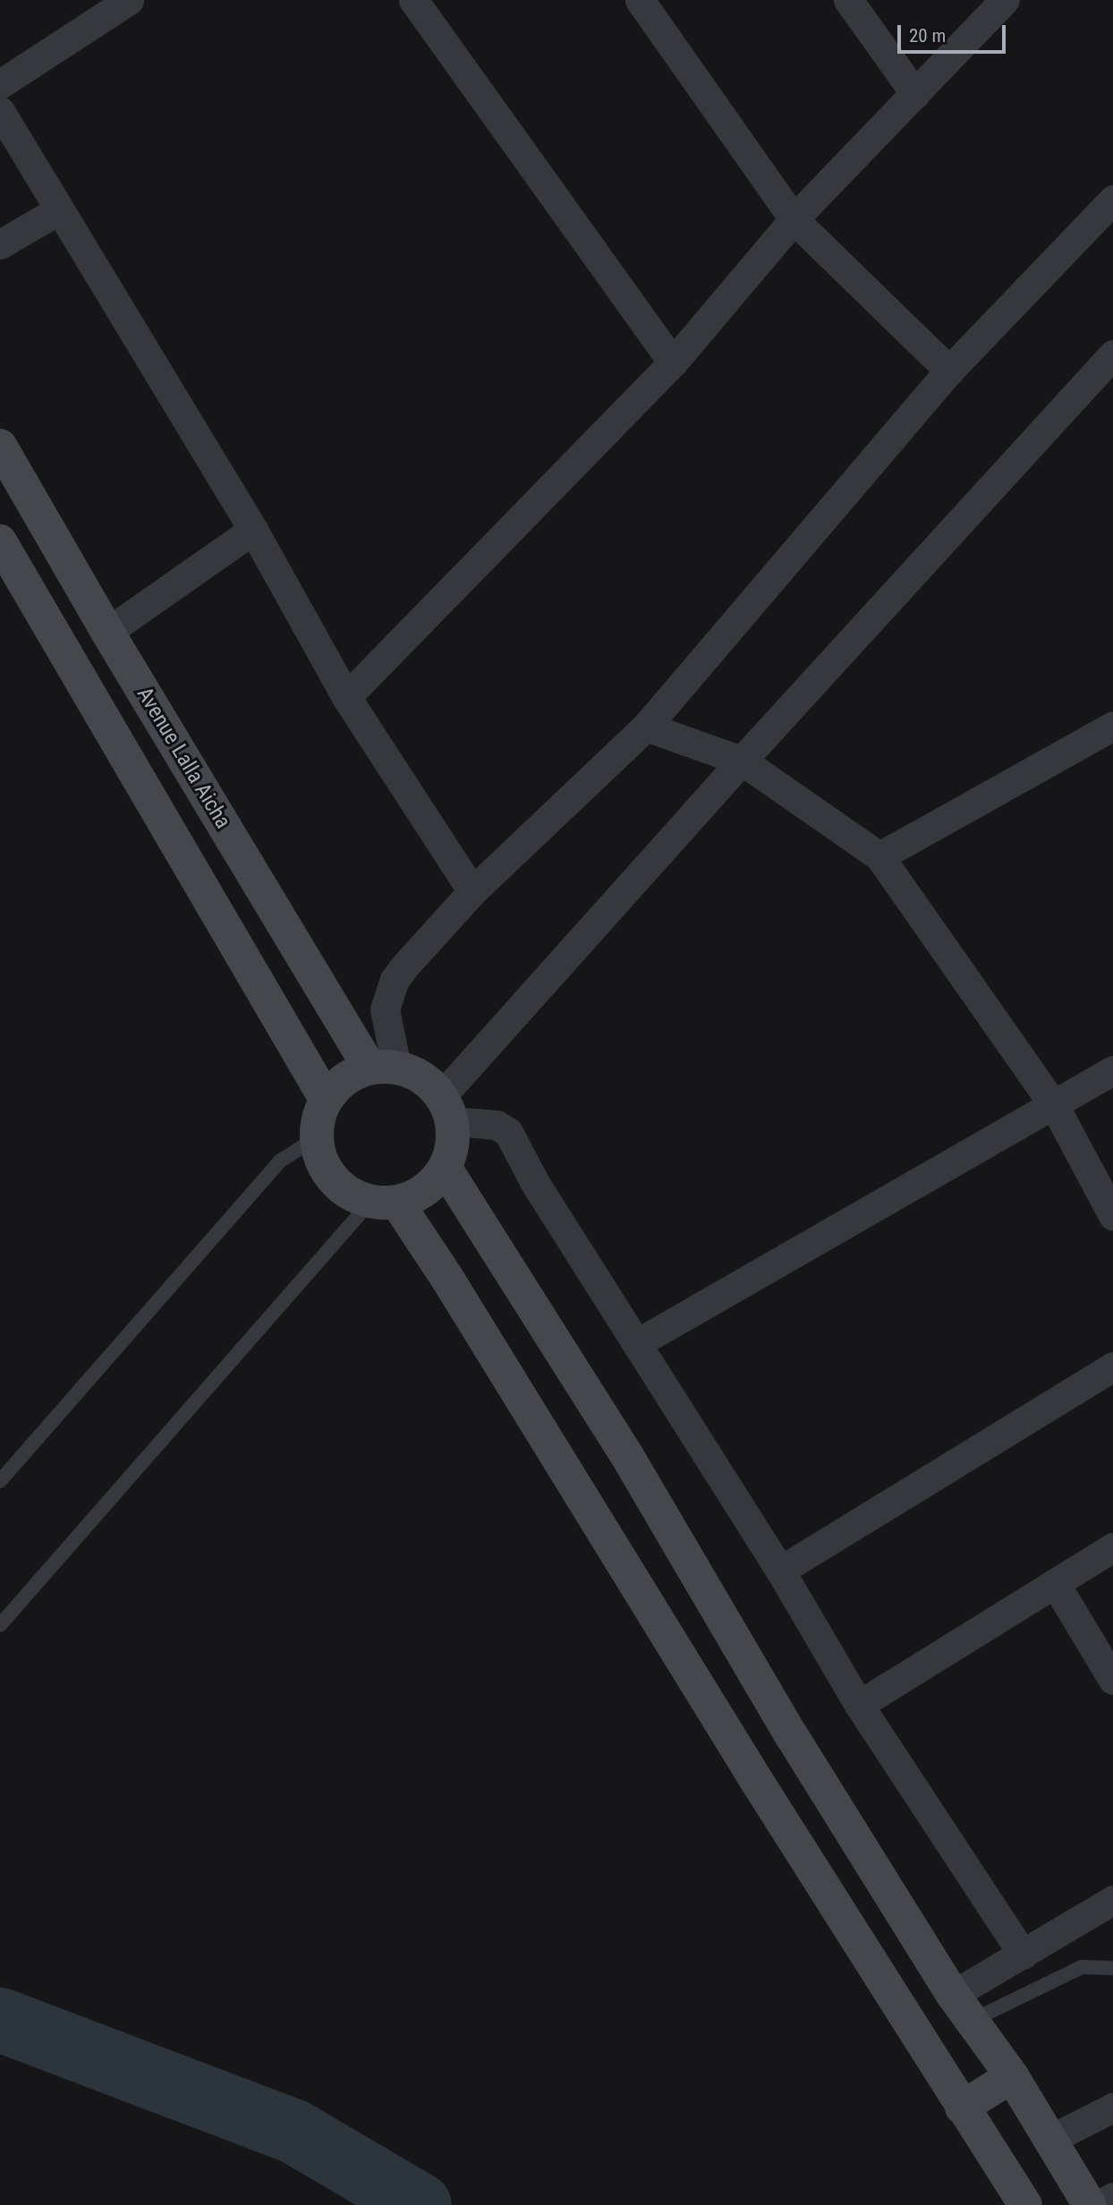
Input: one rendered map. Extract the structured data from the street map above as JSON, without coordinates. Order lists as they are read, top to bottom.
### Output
{
  "streets": {
    "main road": ["Avenue Lalla Aicha"]
  },
  "scale_bar": "20 m"
}
